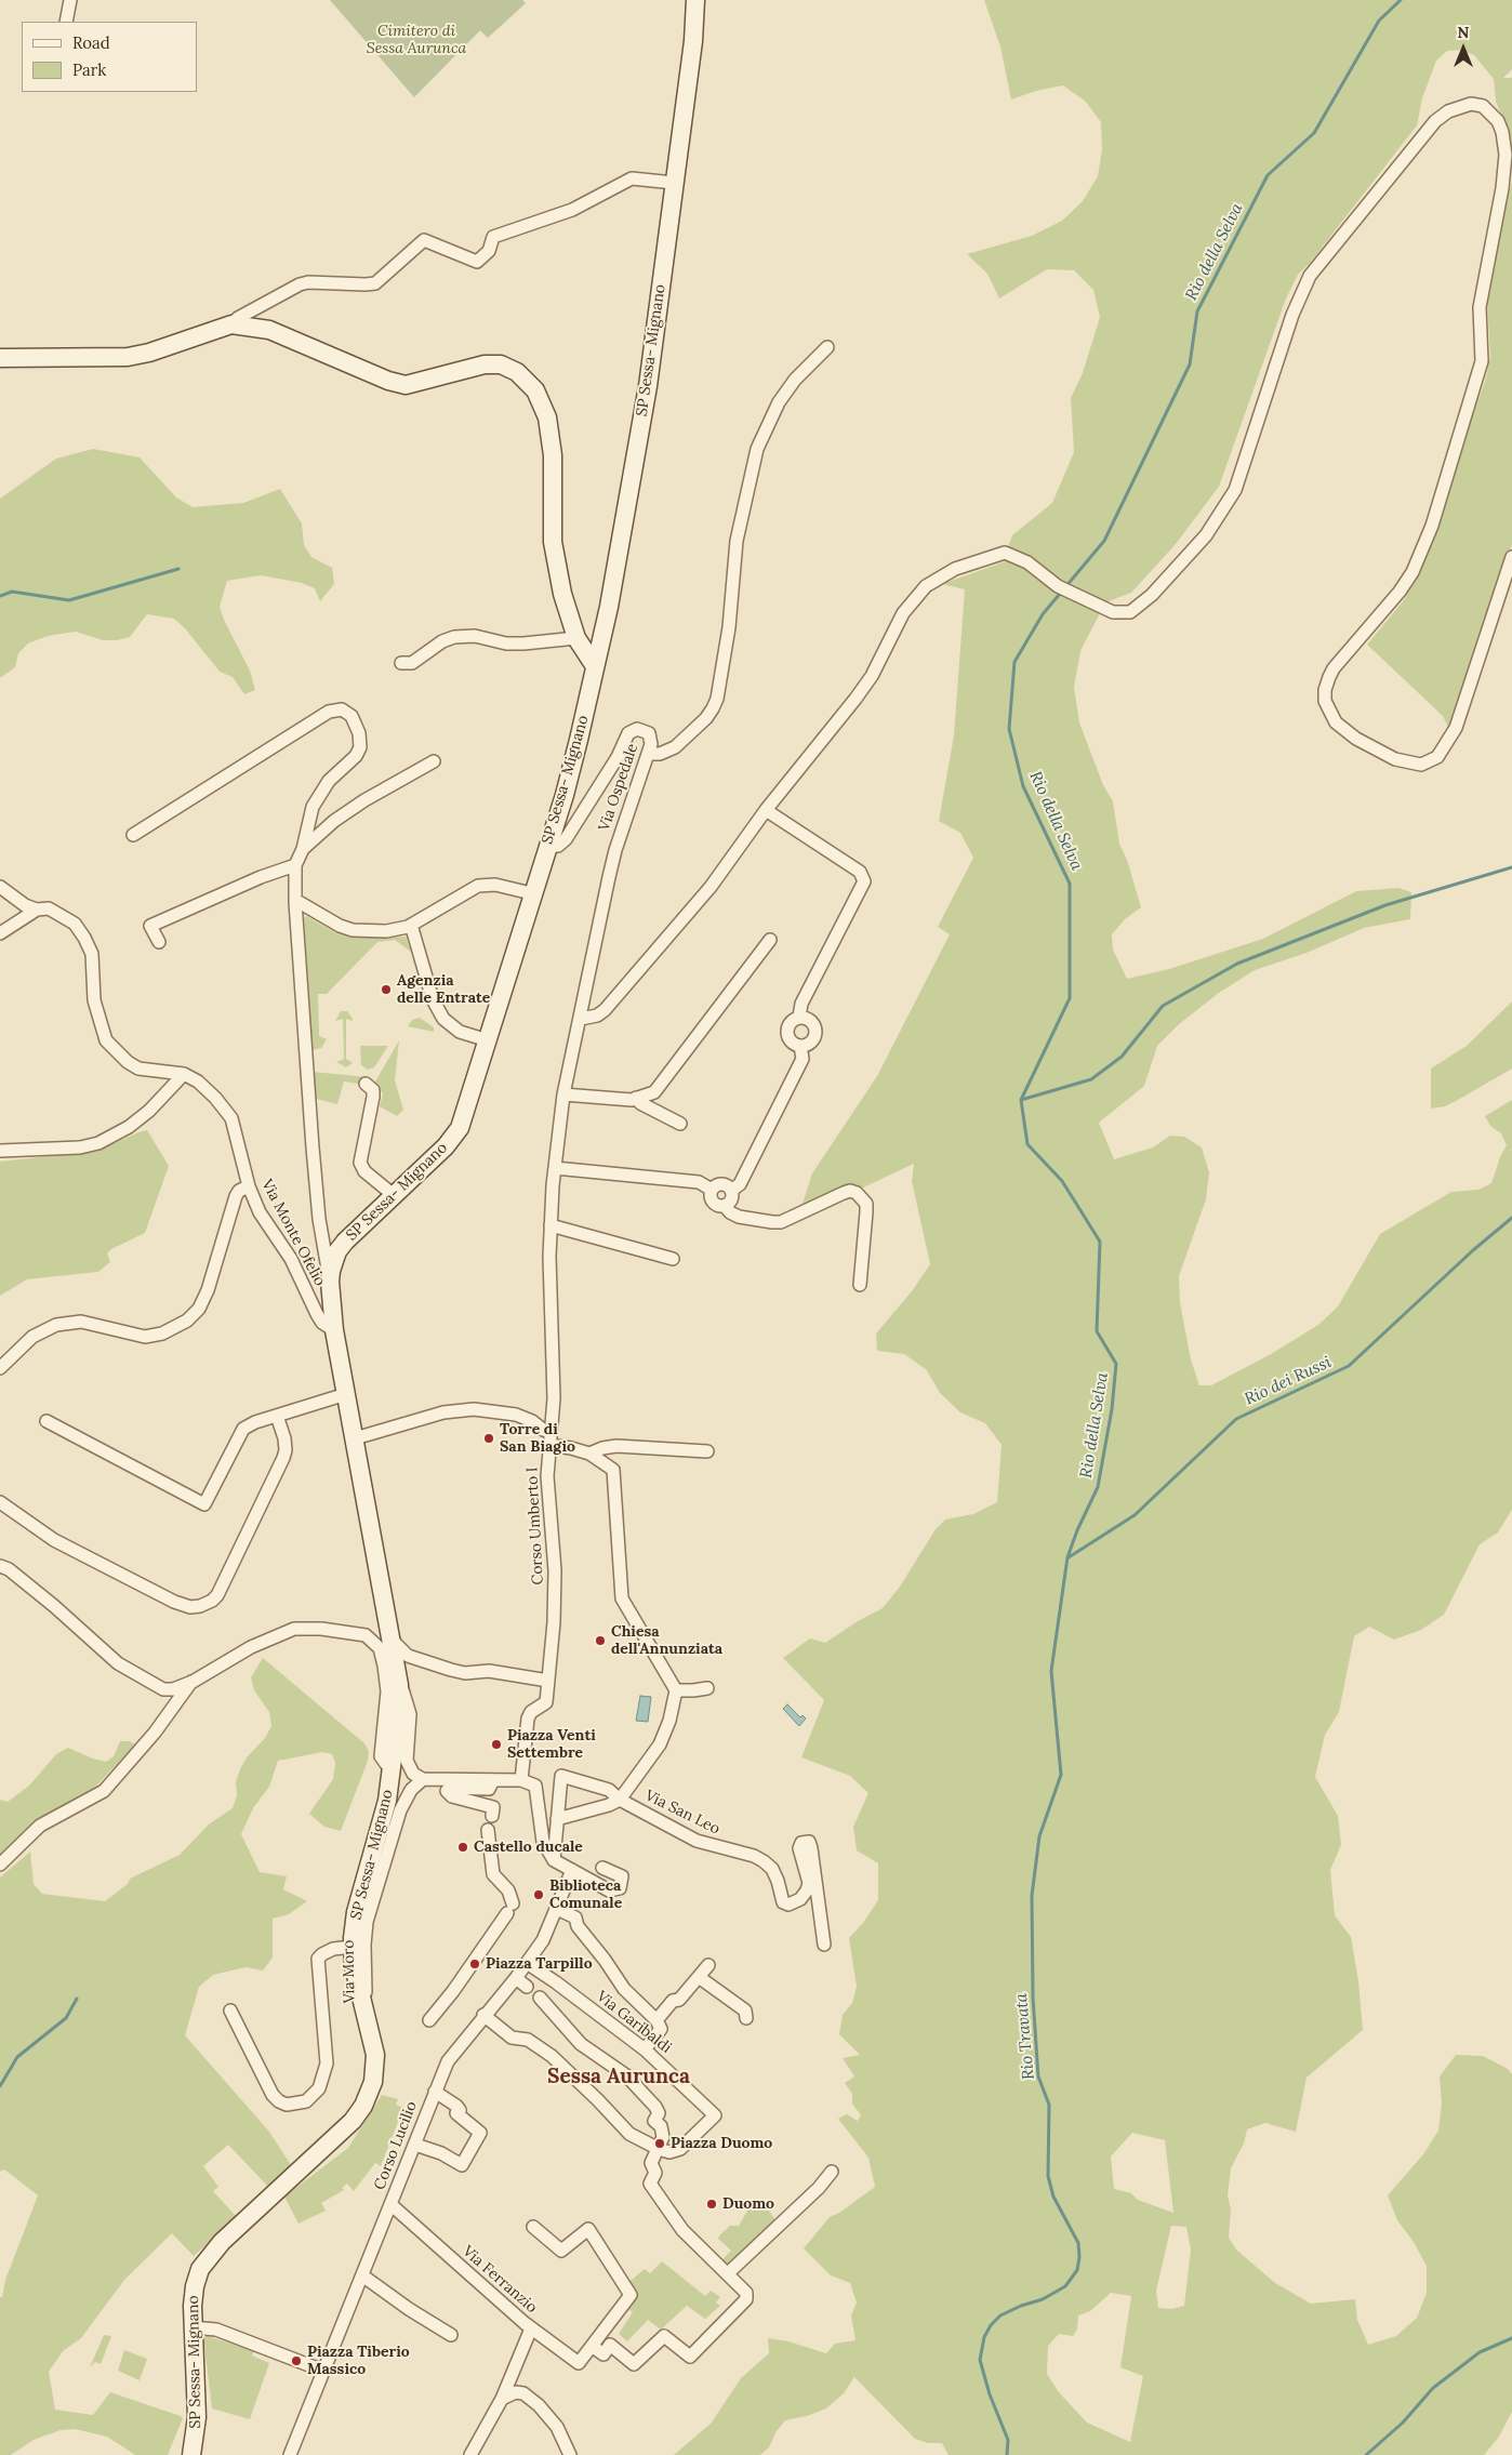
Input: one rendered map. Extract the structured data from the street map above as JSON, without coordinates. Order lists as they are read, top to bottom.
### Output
{
  "streets": {
    "street": [
      "SP Sessa- Mignano",
      "Via Ospedale",
      "Via Monte Ofelio",
      "Corso Umberto I",
      "Via San Leo",
      "Via Moro",
      "Via Garibaldi",
      "Corso Lucilio",
      "Via Ferranzio"
    ]
  },
  "crossings": [
    ["SP Sessa- Mignano", "Via Ospedale"],
    ["SP Sessa- Mignano", "Via Monte Ofelio"],
    ["SP Sessa- Mignano", "Via Moro"],
    ["Via Ospedale", "Corso Umberto I"],
    ["Via Garibaldi", "Corso Lucilio"],
    ["Corso Lucilio", "Via Ferranzio"]
  ],
  "districts": ["Sessa Aurunca"],
  "water": ["Rio della Selva", "Rio dei Russi", "Rio Travata"],
  "parks": ["Cimitero di Sessa Aurunca"],
  "places": [
    "Agenzia delle Entrate",
    "Torre di San Biagio",
    "Chiesa dell'Annunziata",
    "Piazza Venti Settembre",
    "Castello ducale",
    "Biblioteca Comunale",
    "Piazza Tarpillo",
    "Piazza Duomo",
    "Duomo",
    "Piazza Tiberio Massico"
  ],
  "legend": ["Road", "Park"],
  "north": "top"
}
